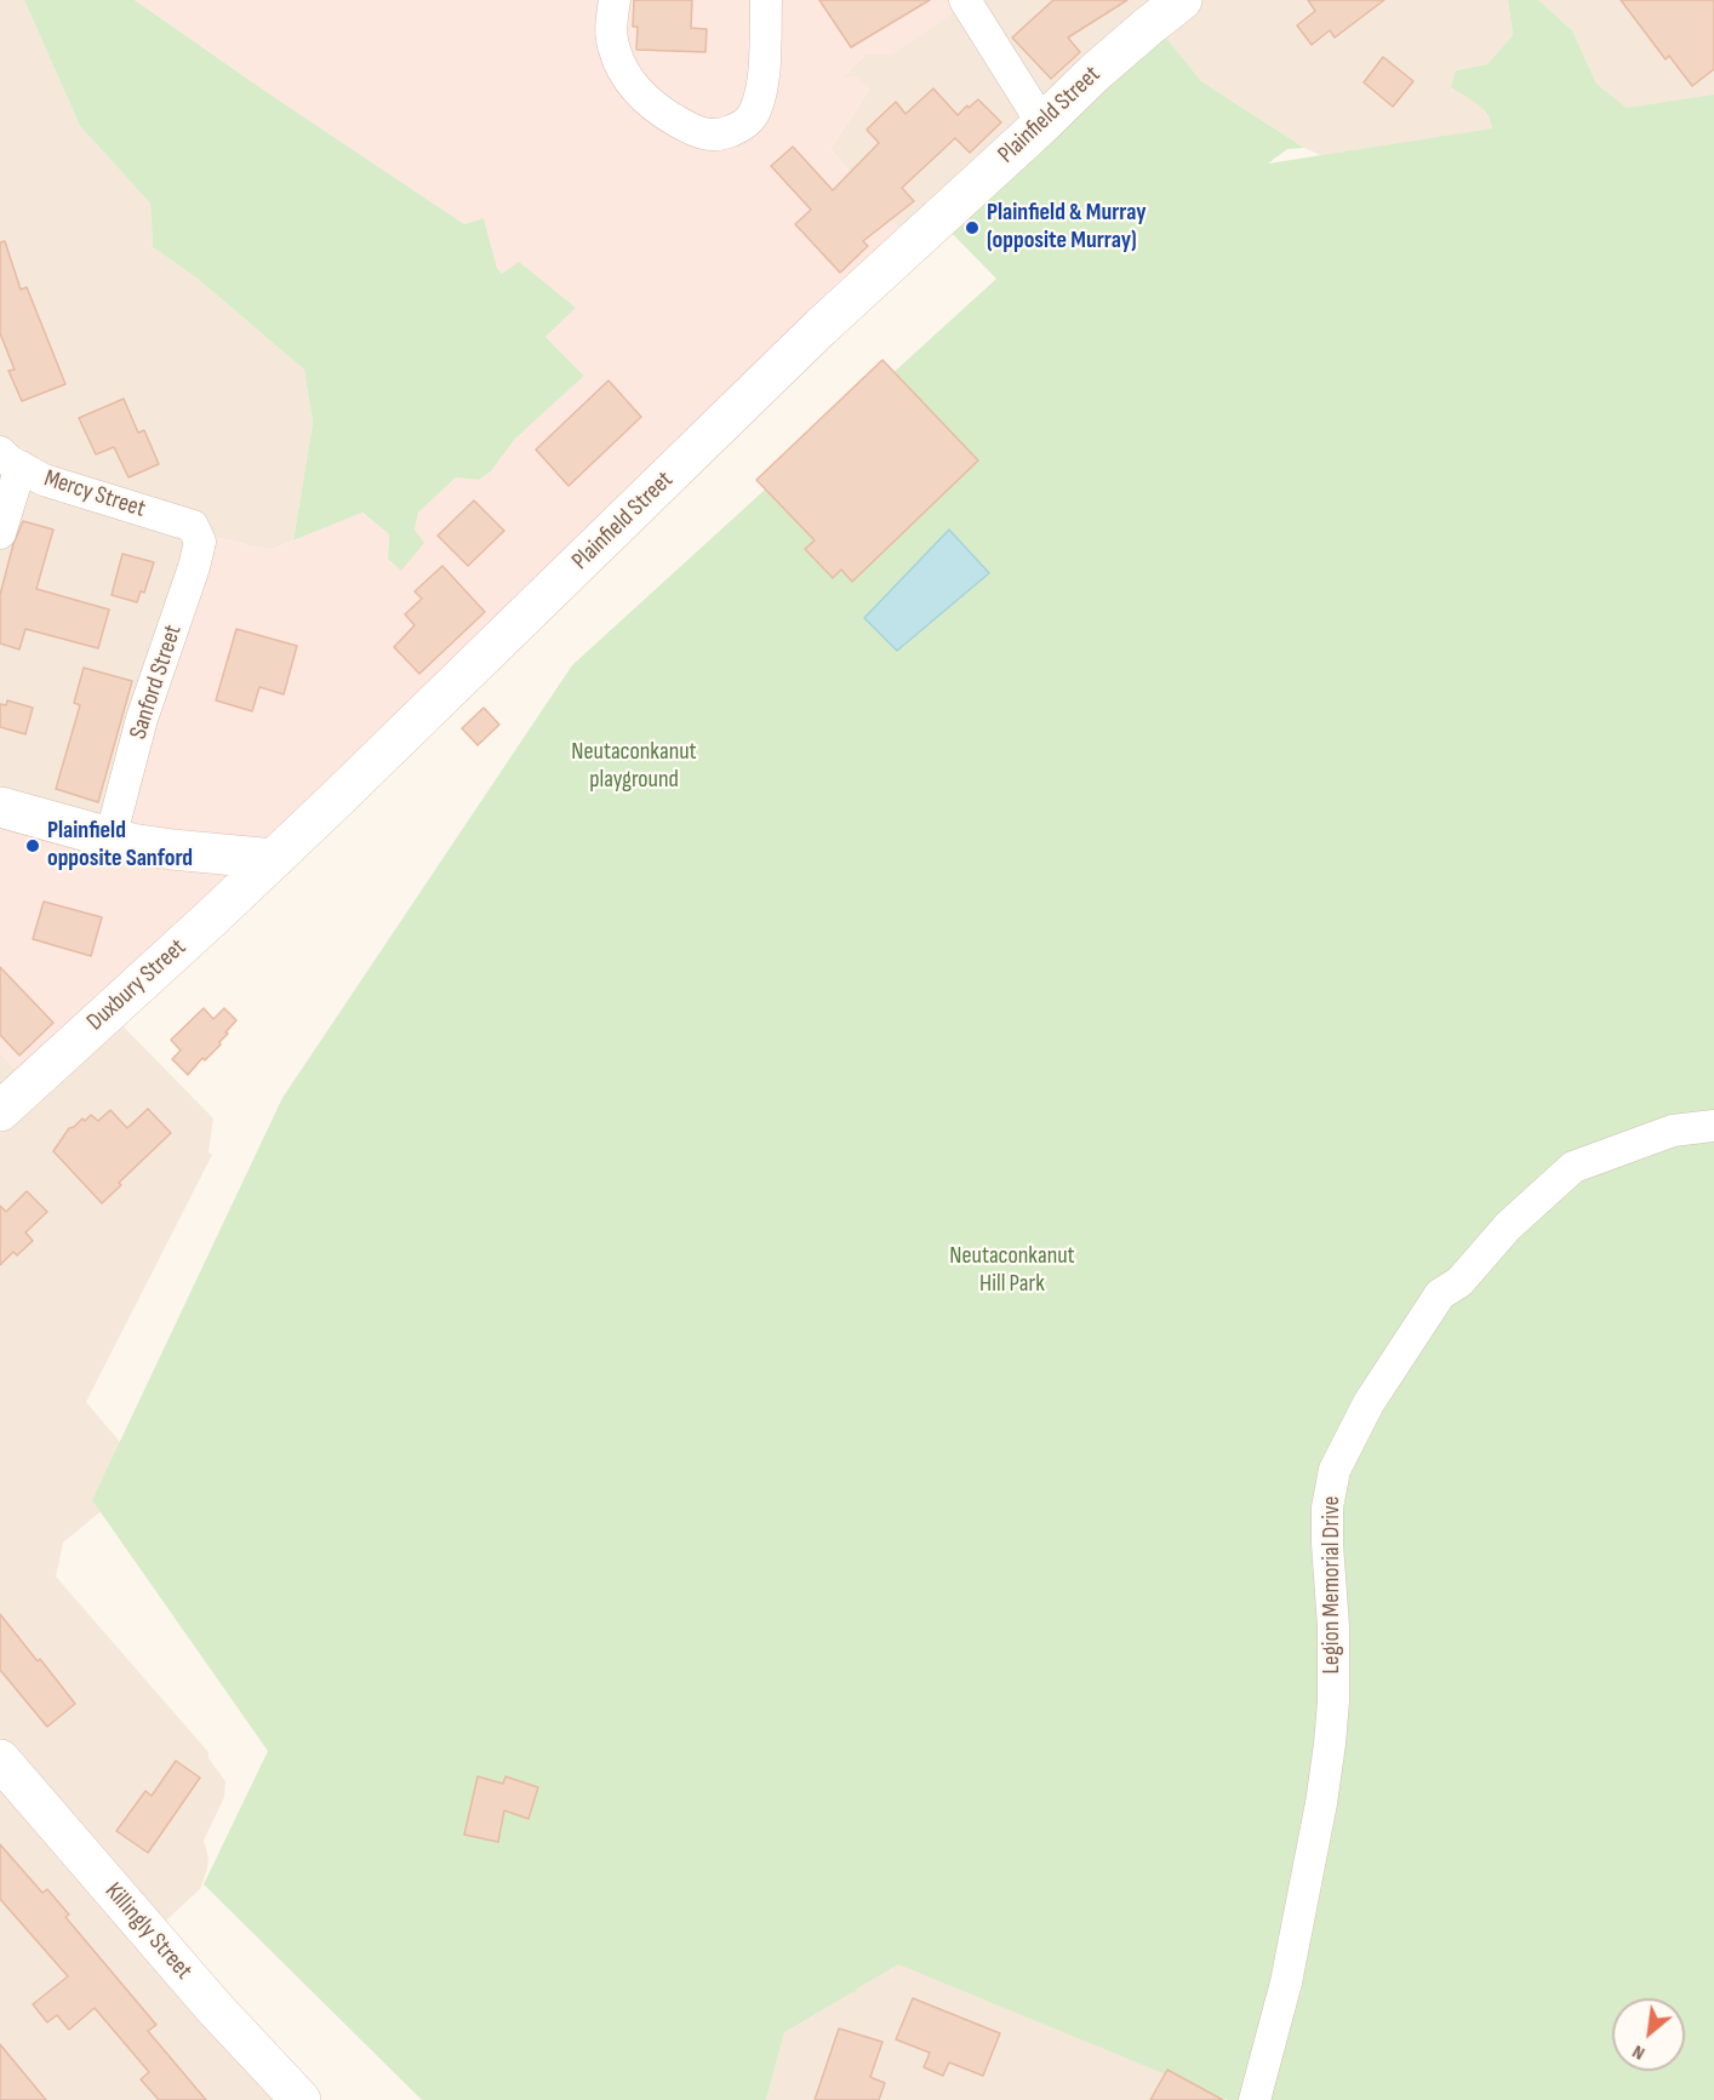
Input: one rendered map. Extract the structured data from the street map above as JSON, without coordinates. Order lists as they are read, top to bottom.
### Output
{
  "streets": {
    "main road": ["Plainfield Street", "Duxbury Street", "Killingly Street"],
    "street": ["Mercy Street", "Sanford Street", "Legion Memorial Drive"]
  },
  "crossings": [
    ["Plainfield Street", "Duxbury Street"],
    ["Mercy Street", "Sanford Street"]
  ],
  "parks": ["Neutaconkanut playground", "Neutaconkanut Hill Park"],
  "places": ["Plainfield & Murray (opposite Murray)", "Plainfield opposite Sanford"],
  "north": "bottom left"
}
